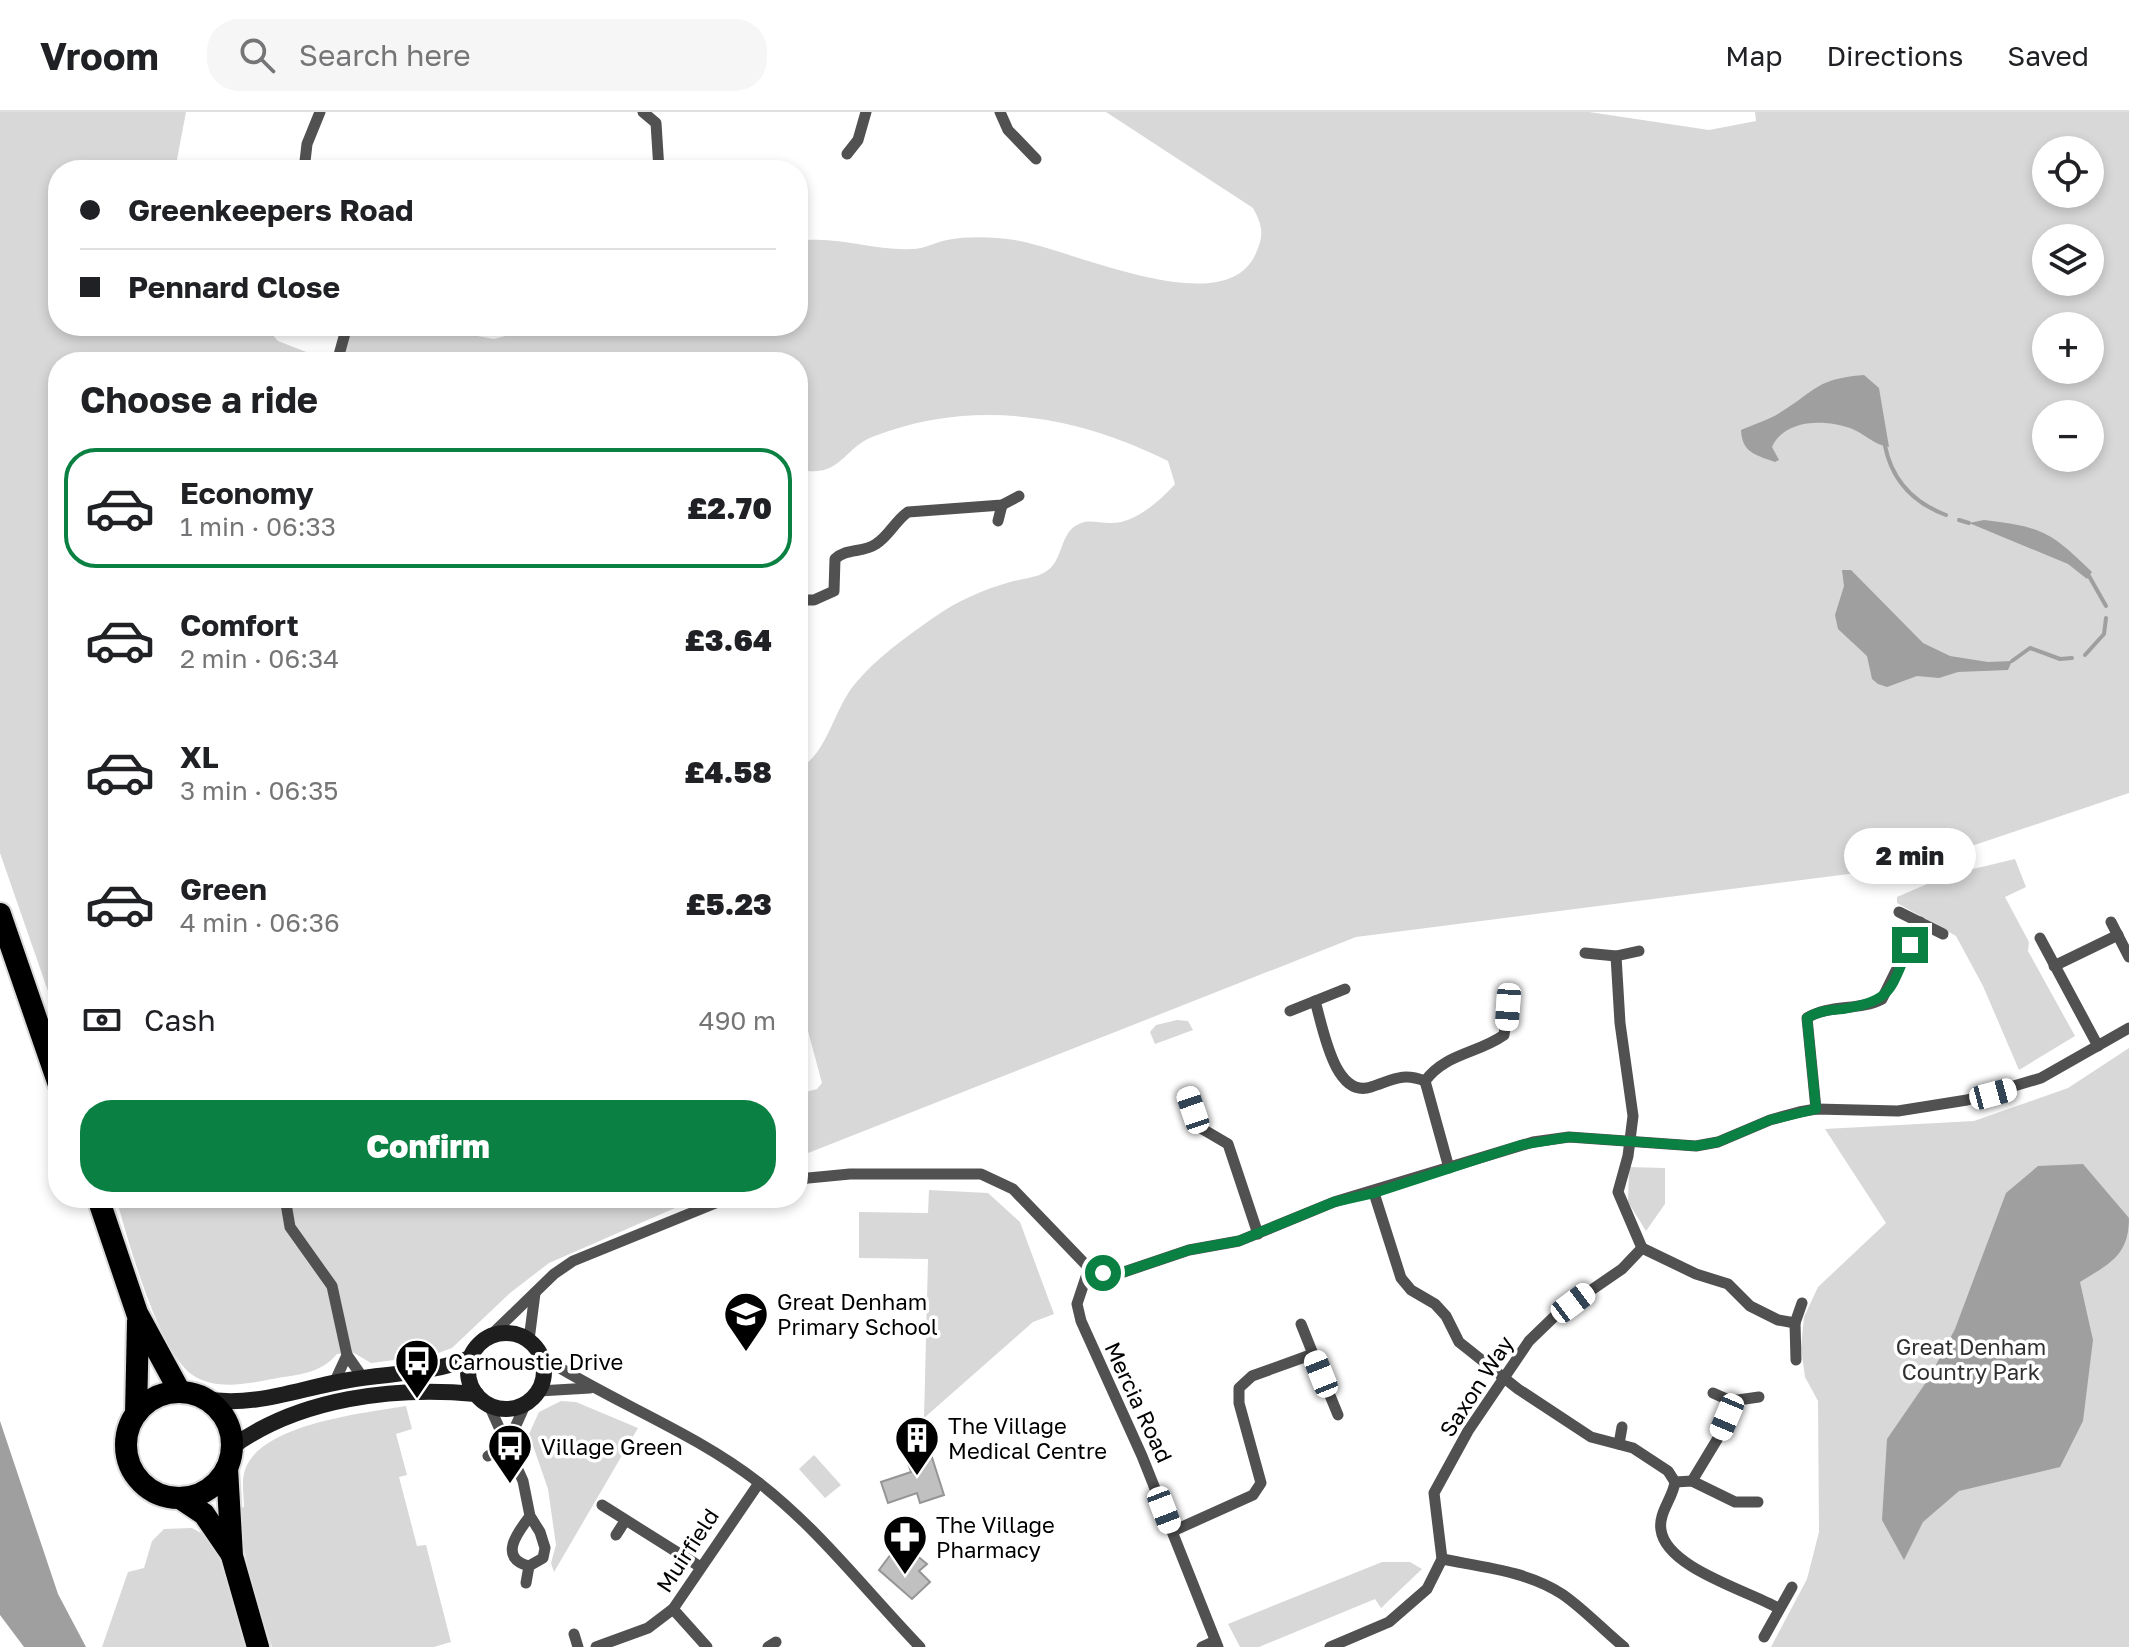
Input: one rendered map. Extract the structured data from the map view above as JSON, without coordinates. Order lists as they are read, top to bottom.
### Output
{
  "streets": {
    "street": ["Saxon Way", "Mercia Road", "Muirfield"]
  },
  "parks": ["Great Denham Country Park"],
  "places": {
    "school or university": ["Great Denham Primary School"],
    "bus stop": ["Carnoustie Drive", "Village Green"],
    "building": ["The Village Medical Centre"],
    "pharmacy": ["The Village Pharmacy"]
  },
  "page": {
    "header": "Vroom",
    "search": "Search here",
    "nav": ["Map", "Directions", "Saved"],
    "map_buttons": ["+", "−"],
    "banner": ["Greenkeepers Road", "Pennard Close"],
    "heading": "Choose a ride",
    "list": [
      {
        "name": "Economy",
        "note": "1 min · 06:33",
        "value": "£2.70"
      },
      {
        "name": "Comfort",
        "note": "2 min · 06:34",
        "value": "£3.64"
      },
      {
        "name": "XL",
        "note": "3 min · 06:35",
        "value": "£4.58"
      },
      {
        "name": "Green",
        "note": "4 min · 06:36",
        "value": "£5.23"
      }
    ],
    "bubble": "2 min",
    "pay": ["Cash", "490 m"],
    "buttons": "Confirm"
  }
}
